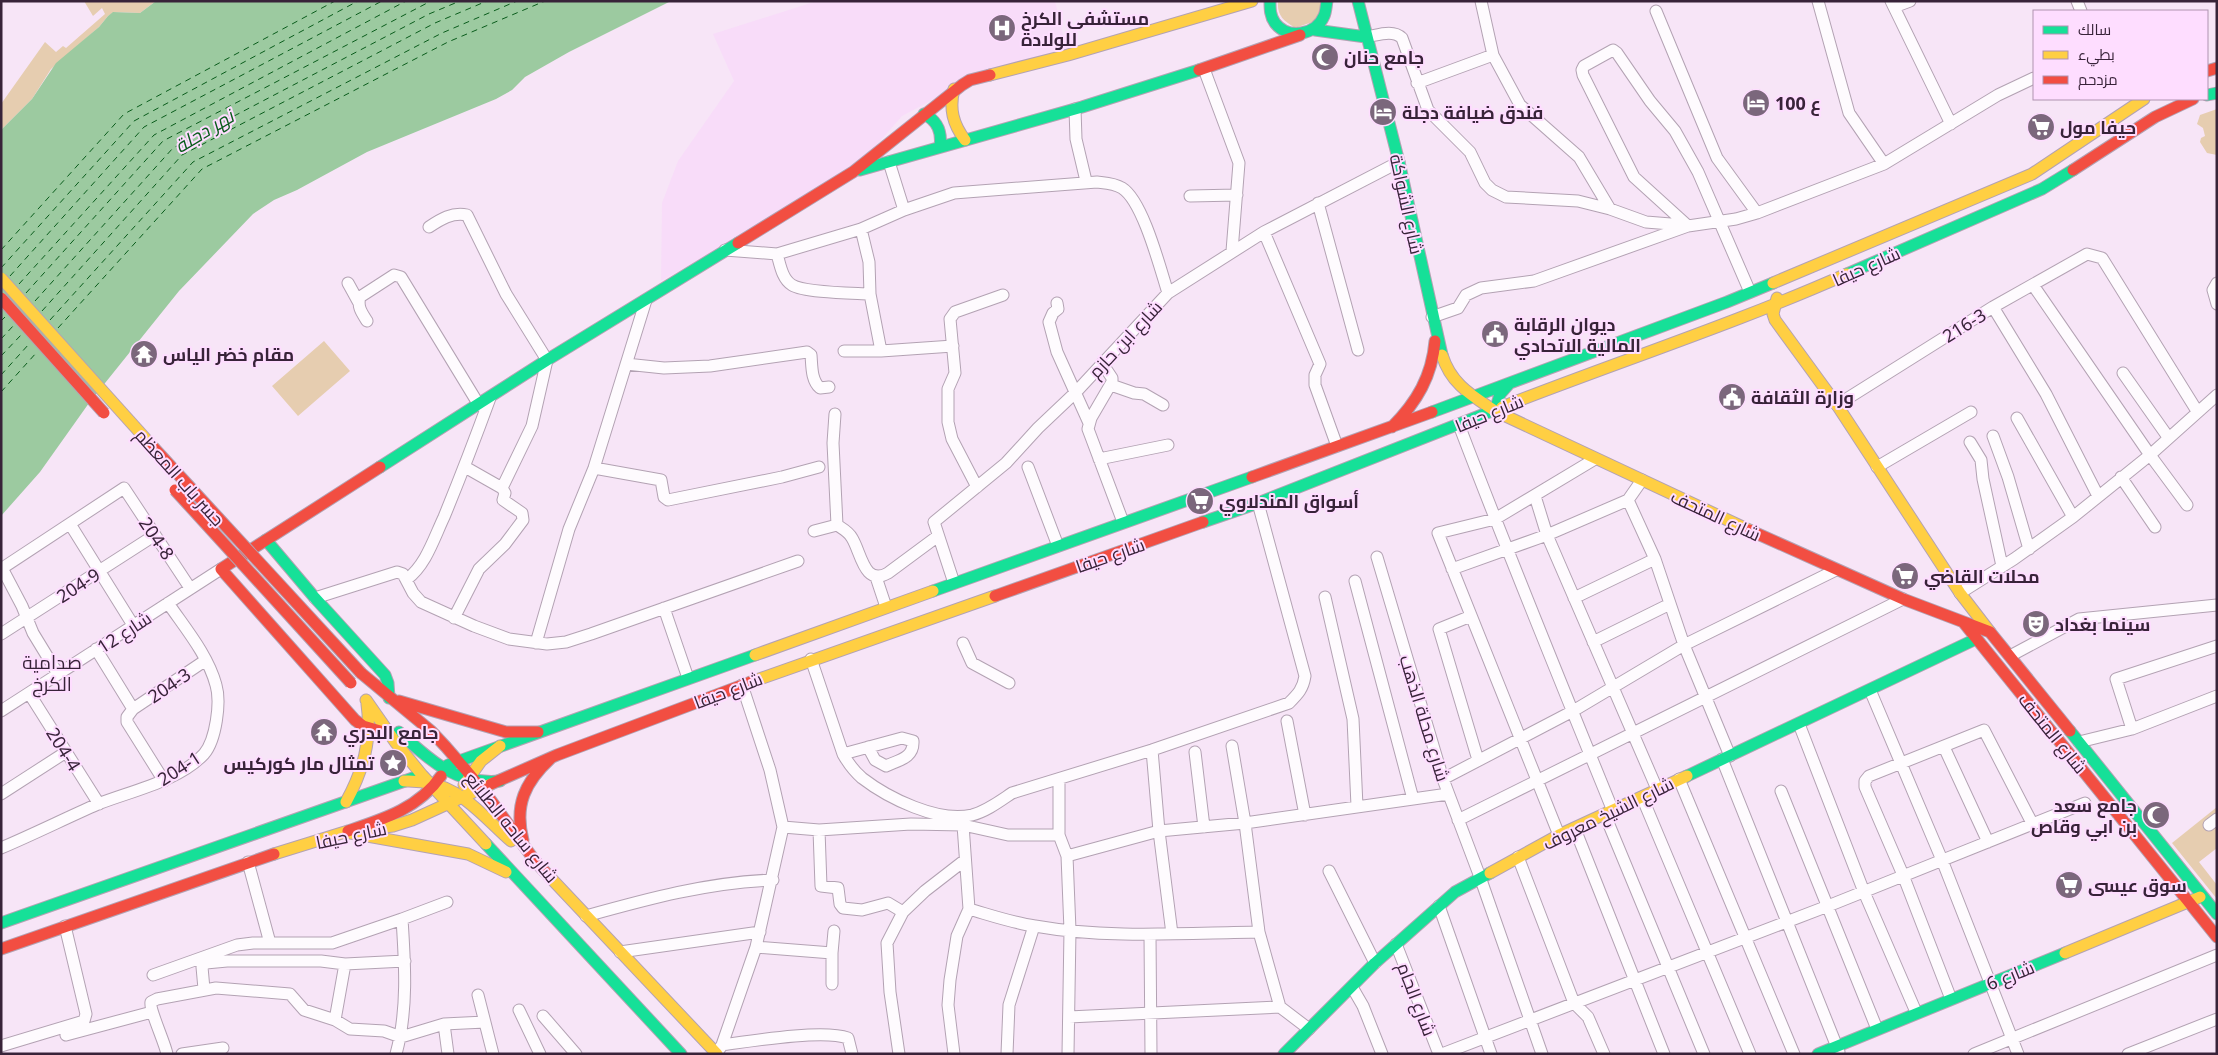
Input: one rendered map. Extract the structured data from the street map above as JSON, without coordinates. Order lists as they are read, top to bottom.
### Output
{
  "streets": {
    "main road": [
      "شارع الشواكة",
      "شارع حيفا",
      "جسر باب المعظم",
      "شارع المتحف",
      "شارع الشيخ معروف",
      "شارع ساحه الطلائع",
      "شارع 6"
    ],
    "street": [
      "216-3",
      "شارع ابن حازم",
      "204-8",
      "204-9",
      "شارع 12",
      "204-3",
      "شارع محلة الذهب",
      "204-4",
      "204-1",
      "شارع الجام"
    ]
  },
  "crossings": [
    ["شارع الشواكة", "شارع حيفا"],
    ["شارع الشواكة", "شارع ابن حازم"],
    ["شارع الشواكة", "شارع المتحف"],
    ["شارع حيفا", "شارع المتحف"],
    ["شارع حيفا", "شارع ساحه الطلائع"],
    ["216-3", "شارع المتحف"],
    ["جسر باب المعظم", "شارع ساحه الطلائع"],
    ["شارع المتحف", "شارع الشيخ معروف"],
    ["شارع المتحف", "شارع 6"],
    ["204-8", "204-9"],
    ["204-8", "شارع 12"],
    ["شارع 12", "204-4"],
    ["شارع 12", "204-1"],
    ["204-3", "204-1"],
    ["شارع محلة الذهب", "شارع الشيخ معروف"],
    ["204-4", "204-1"],
    ["شارع الشيخ معروف", "شارع الجام"]
  ],
  "districts": ["صدامية الكرخ"],
  "water": ["نهر دجلة"],
  "places": {
    "hospital": ["مستشفى الكرخ للولادة"],
    "mosque": ["جامع حنان", "جامع سعد بن ابي وقاص"],
    "hotel": ["100 ع", "فندق ضيافة دجلة"],
    "supermarket": [
      "حيفا مول",
      "أسواق المندلاوي",
      "محلات القاضي",
      "سوق عيسى"
    ],
    "public building": ["ديوان الرقابة المالية الاتحادي", "وزارة الثقافة"],
    "temple": ["مقام خضر الياس", "جامع البدري"],
    "theatre": ["سينما بغداد"],
    "place": ["تمثال مار كوركيس"]
  },
  "legend": ["سالك", "بطيء", "مزدحم"]
}
